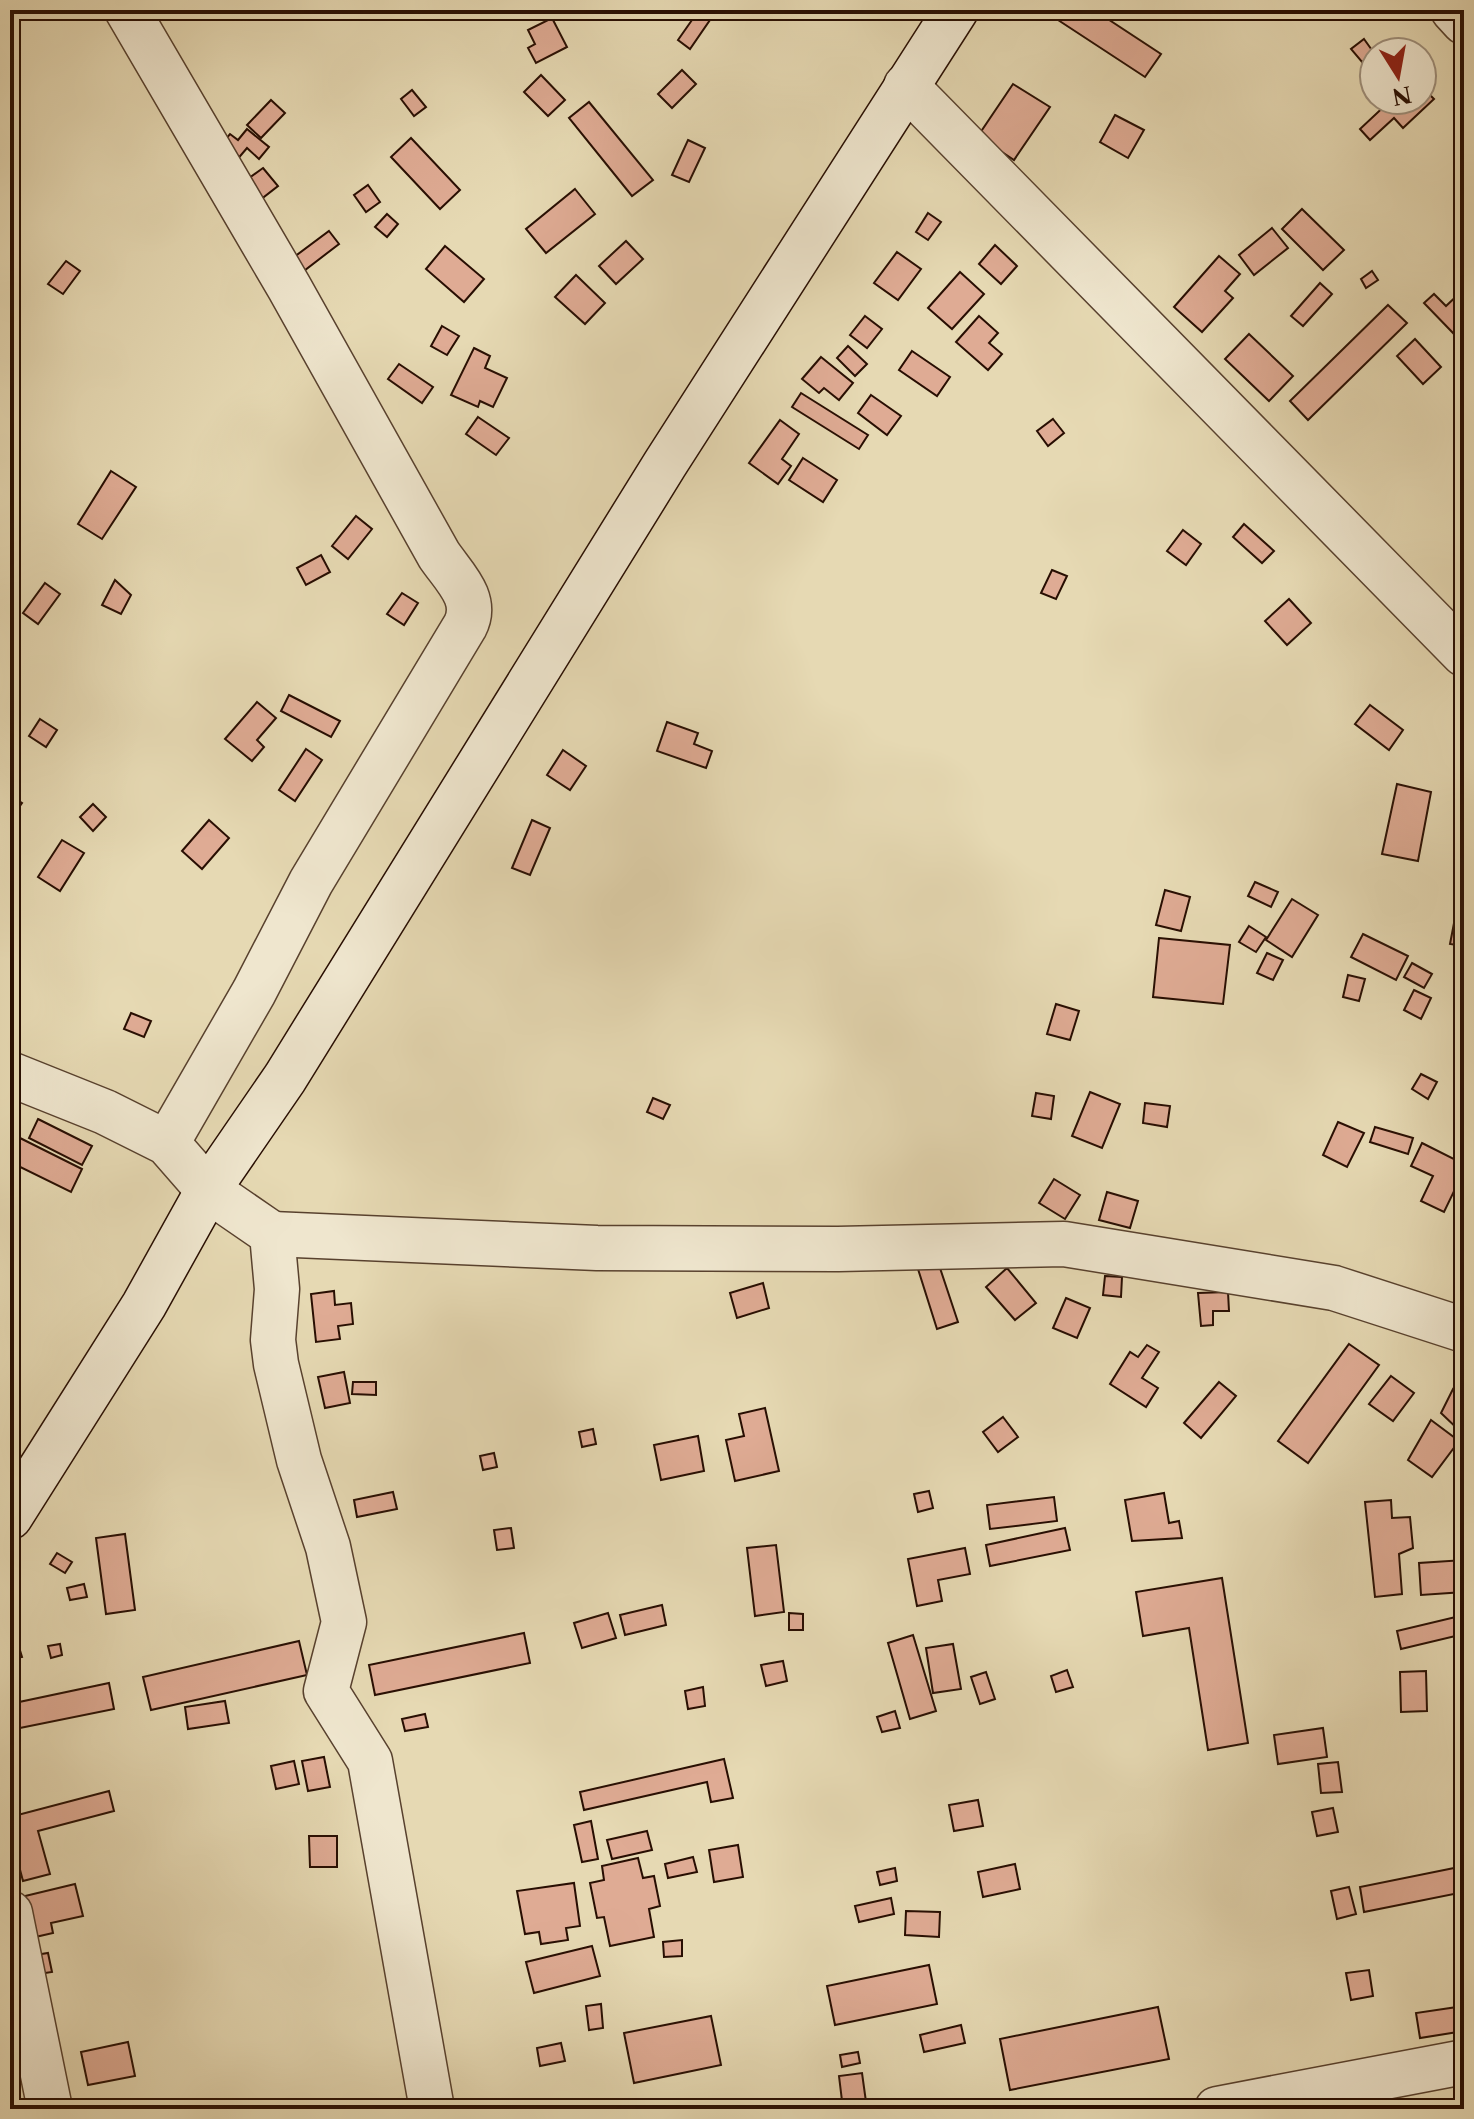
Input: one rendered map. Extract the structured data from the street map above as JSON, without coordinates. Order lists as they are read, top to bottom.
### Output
{
  "north": "bottom"
}
